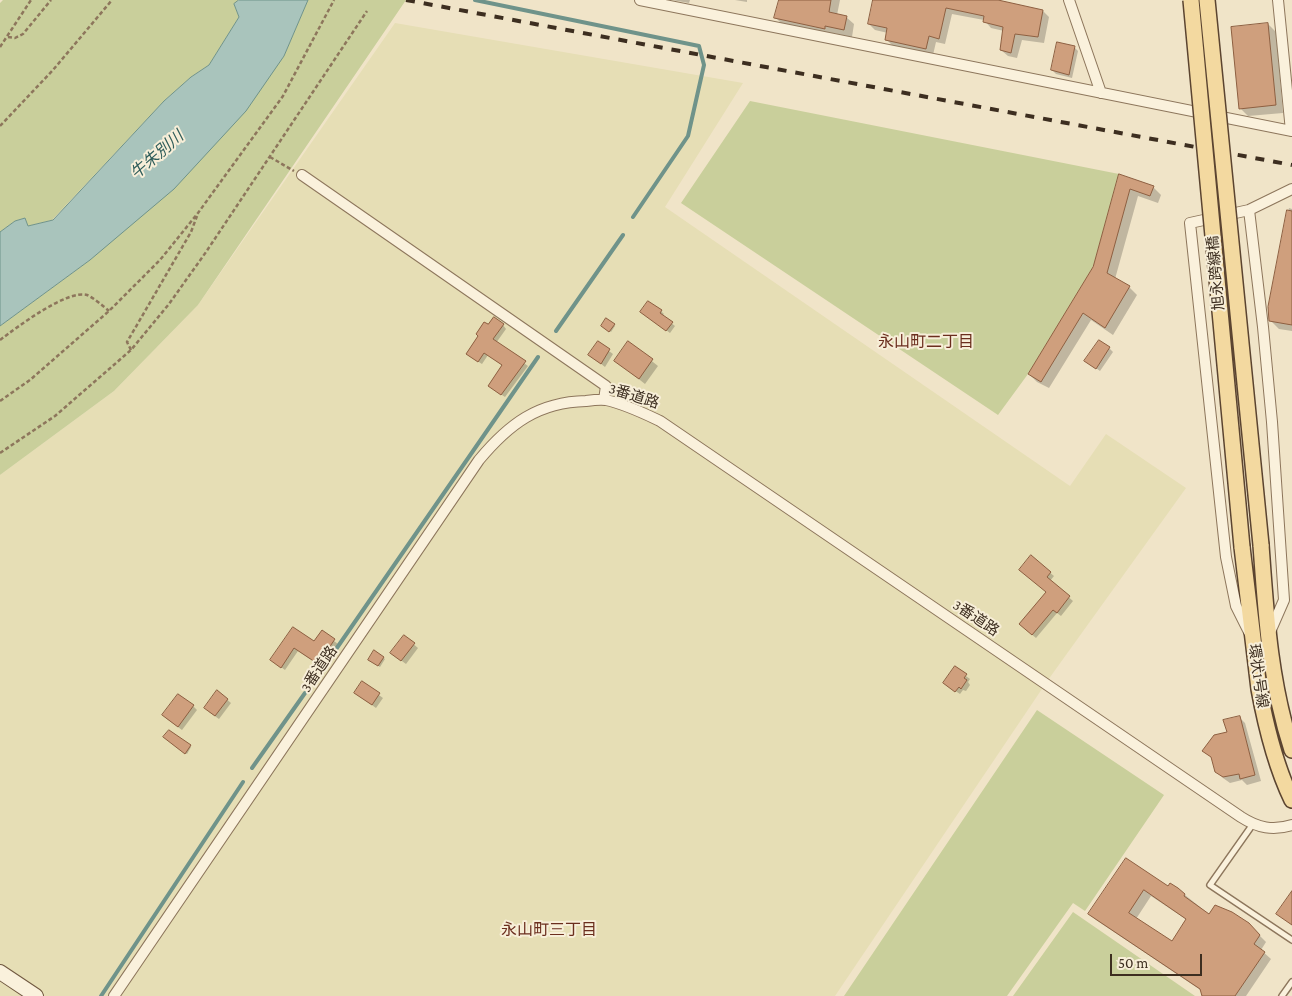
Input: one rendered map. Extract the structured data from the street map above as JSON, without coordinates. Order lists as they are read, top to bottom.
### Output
{
  "streets": {
    "main road": ["旭永跨線橋", "環状1号線"],
    "street": ["3番道路"]
  },
  "crossings": [
    ["旭永跨線橋", "環状1号線"]
  ],
  "districts": ["永山町二丁目", "永山町三丁目"],
  "water": ["牛朱別川"],
  "scale_bar": "50 m"
}
